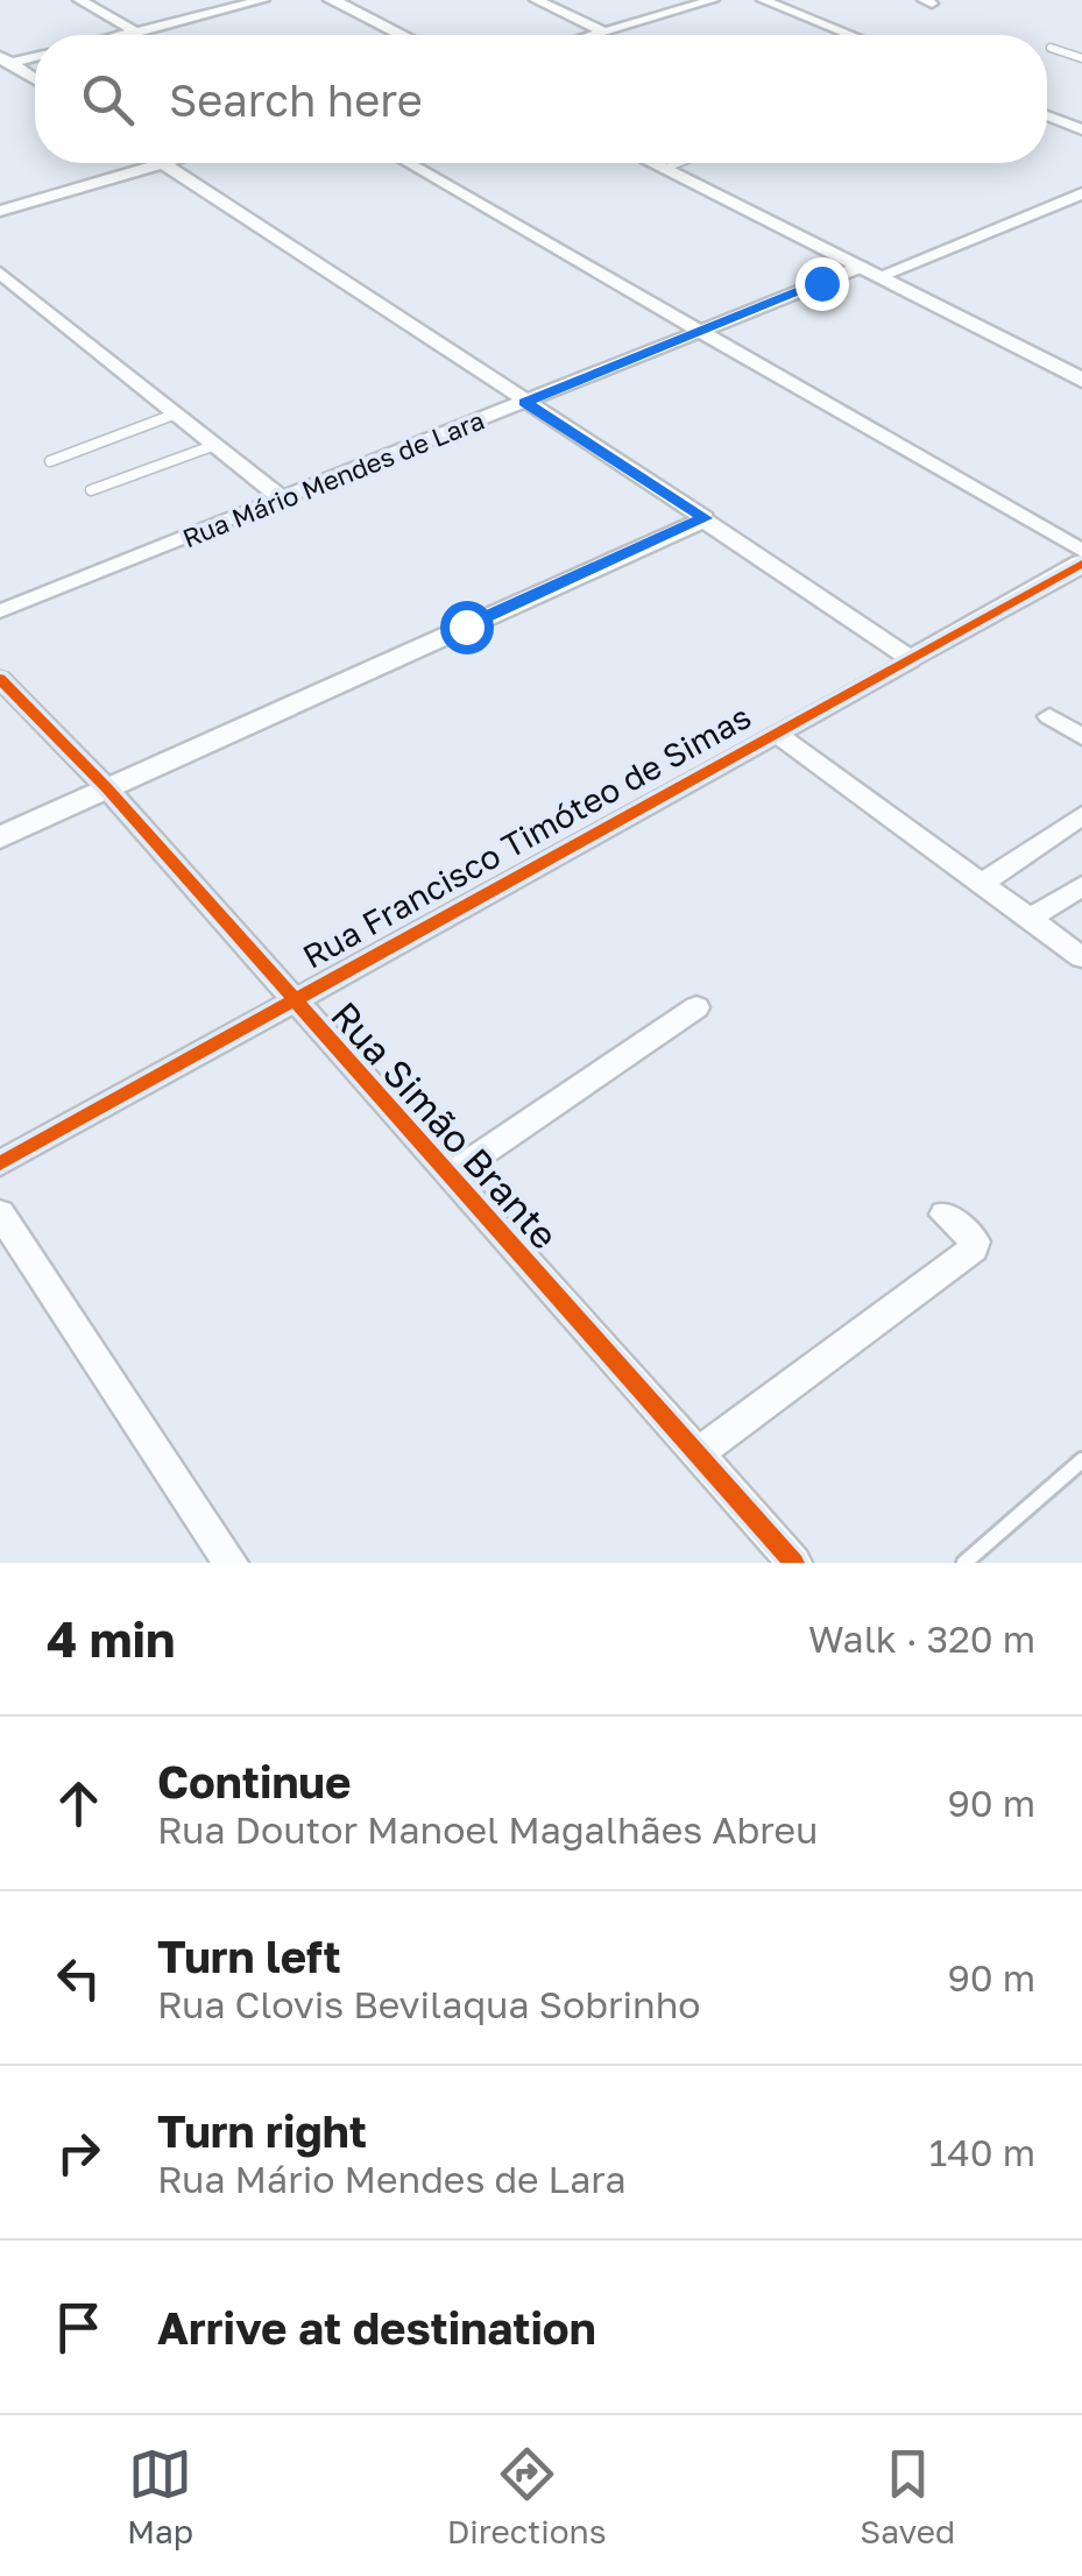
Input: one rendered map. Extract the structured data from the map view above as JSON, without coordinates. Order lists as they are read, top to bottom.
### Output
{
  "streets": {
    "street": ["Rua Mário Mendes de Lara", "Rua Francisco Timóteo de Simas", "Rua Simão Brante"]
  },
  "crossings": [
    ["Rua Francisco Timóteo de Simas", "Rua Simão Brante"]
  ],
  "page": {
    "search": "Search here",
    "heading": ["4 min", "Walk · 320 m"],
    "list": [
      ["Continue", "Rua Doutor Manoel Magalhães Abreu", "90 m"],
      ["Turn left", "Rua Clovis Bevilaqua Sobrinho", "90 m"],
      ["Turn right", "Rua Mário Mendes de Lara", "140 m"],
      "Arrive at destination"
    ],
    "nav": ["Map", "Directions", "Saved"]
  }
}
